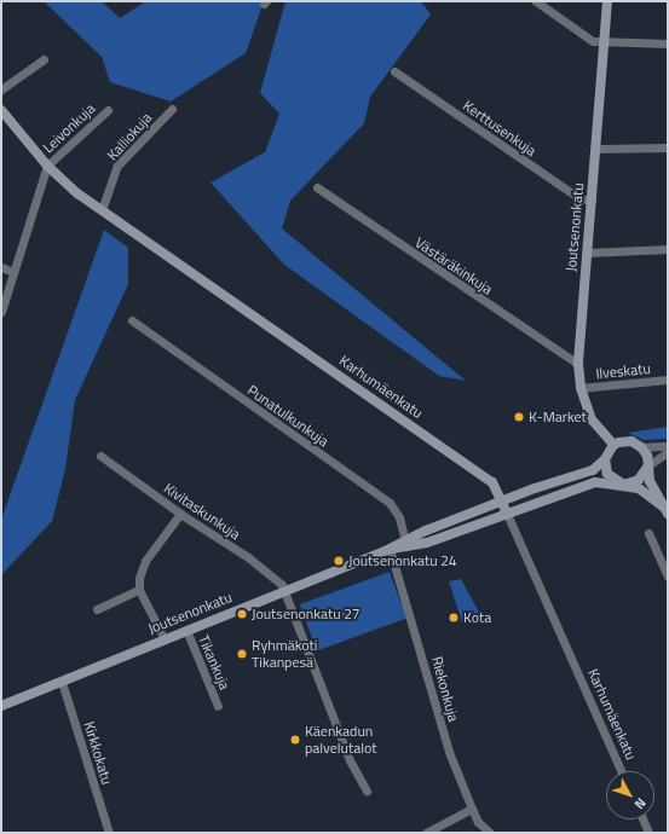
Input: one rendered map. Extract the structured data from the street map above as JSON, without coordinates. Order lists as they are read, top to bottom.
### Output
{
  "streets": {
    "main road": ["Joutsenonkatu", "Karhumäenkatu"],
    "street": [
      "Leivonkuja",
      "Kerttusenkuja",
      "Kalliokuja",
      "Västäräkinkuja",
      "Ilveskatu",
      "Punatulkunkuja",
      "Kivitaskunkuja",
      "Tikankuja",
      "Riekonkuja",
      "Kirkkokatu"
    ]
  },
  "crossings": [
    ["Leivonkuja", "Karhumäenkatu"],
    ["Kerttusenkuja", "Joutsenonkatu"],
    ["Kalliokuja", "Karhumäenkatu"],
    ["Joutsenonkatu", "Västäräkinkuja"],
    ["Joutsenonkatu", "Ilveskatu"],
    ["Joutsenonkatu", "Karhumäenkatu"],
    ["Joutsenonkatu", "Punatulkunkuja"],
    ["Joutsenonkatu", "Kivitaskunkuja"],
    ["Joutsenonkatu", "Tikankuja"],
    ["Joutsenonkatu", "Riekonkuja"],
    ["Joutsenonkatu", "Kirkkokatu"]
  ],
  "places": [
    "K-Market",
    "Joutsenonkatu 24",
    "Joutsenonkatu 27",
    "Kota",
    "Ryhmäkoti Tikanpesä",
    "Käenkadun palvelutalot"
  ],
  "north": "bottom right"
}
